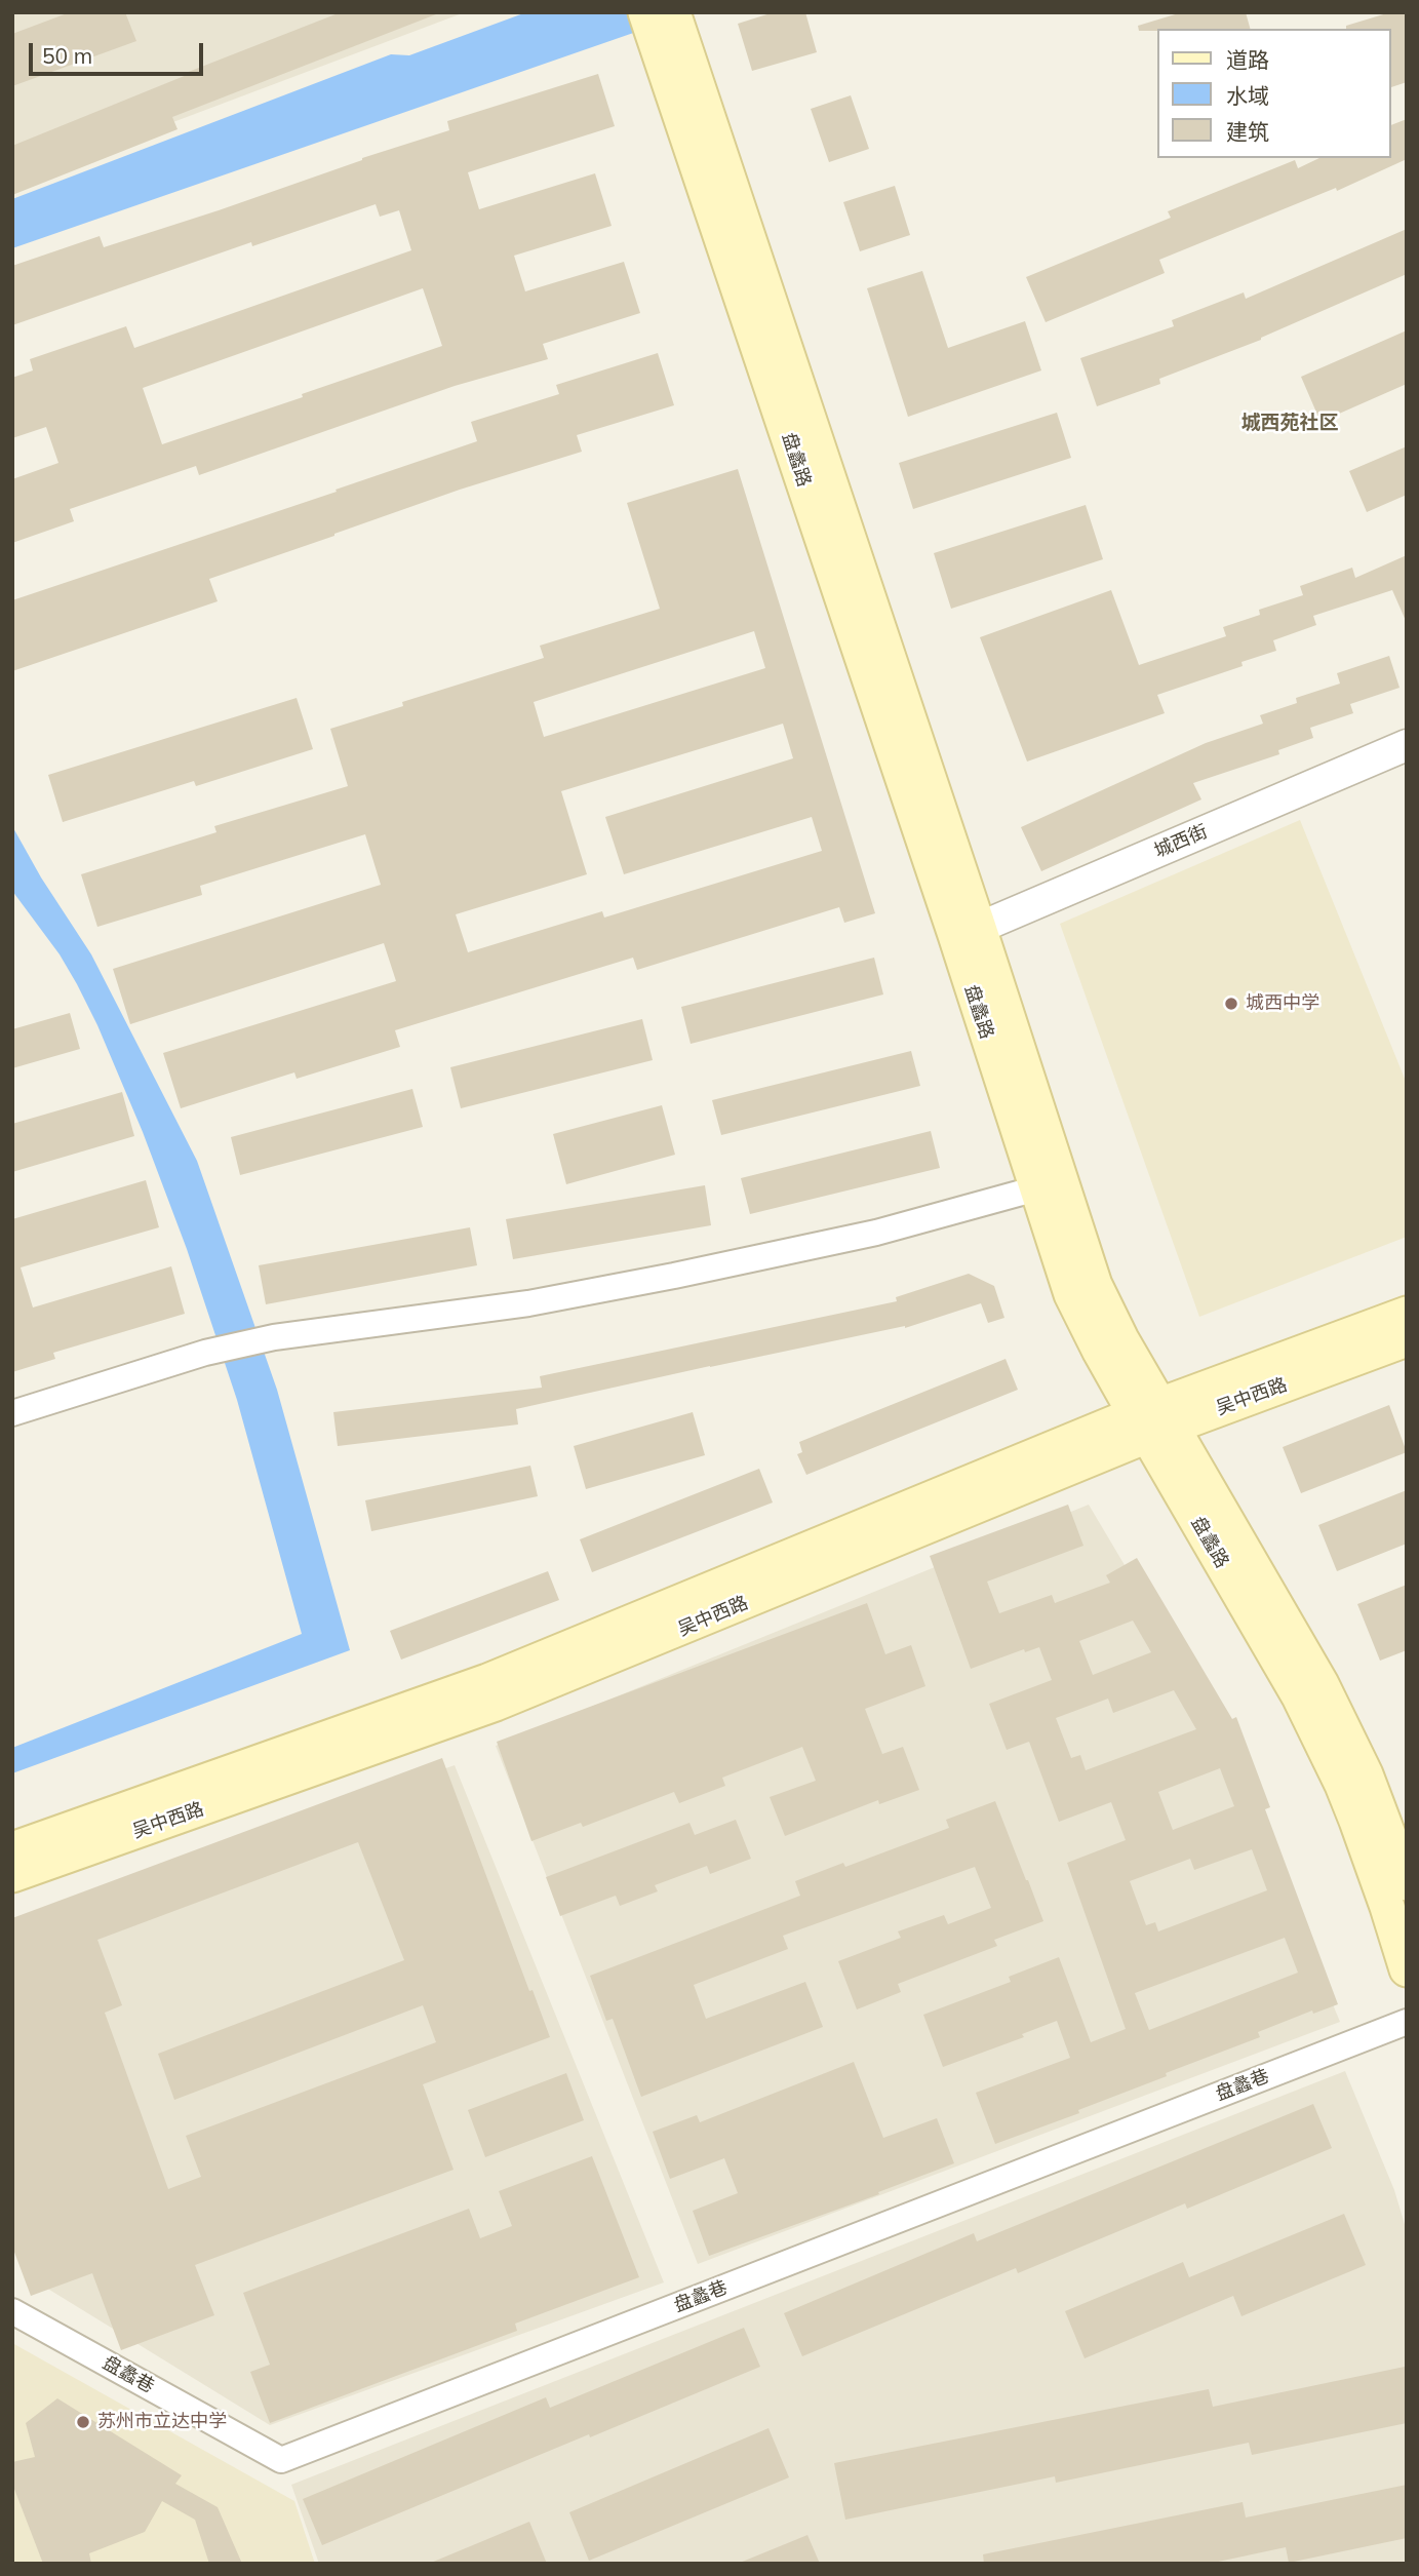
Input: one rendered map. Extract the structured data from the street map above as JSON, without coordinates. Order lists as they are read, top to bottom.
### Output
{
  "streets": {
    "main road": ["盘蠡路", "吴中西路"],
    "street": ["城西街", "盘蠡巷"]
  },
  "crossings": [
    ["盘蠡路", "城西街"],
    ["盘蠡路", "吴中西路"]
  ],
  "districts": ["城西苑社区"],
  "places": ["城西中学", "苏州市立达中学"],
  "legend": ["道路", "水域", "建筑"],
  "scale_bar": "50 m"
}
